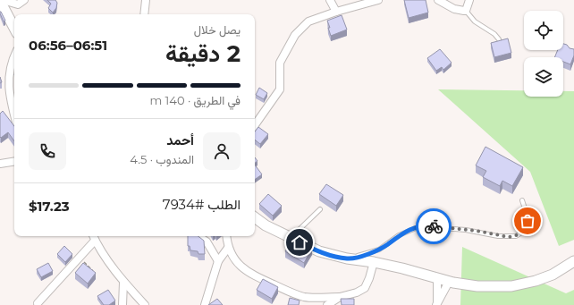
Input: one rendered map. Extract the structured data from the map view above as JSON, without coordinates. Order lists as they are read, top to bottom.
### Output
{
  "page": {
    "heading": ["2 دقيقة", "يصل خلال", "06:51–06:56"],
    "panel": [
      "أحمد",
      "المندوب · 4.5",
      "الطلب #7934",
      "$17.23"
    ],
    "bar": "في الطريق · 140 m"
  }
}
